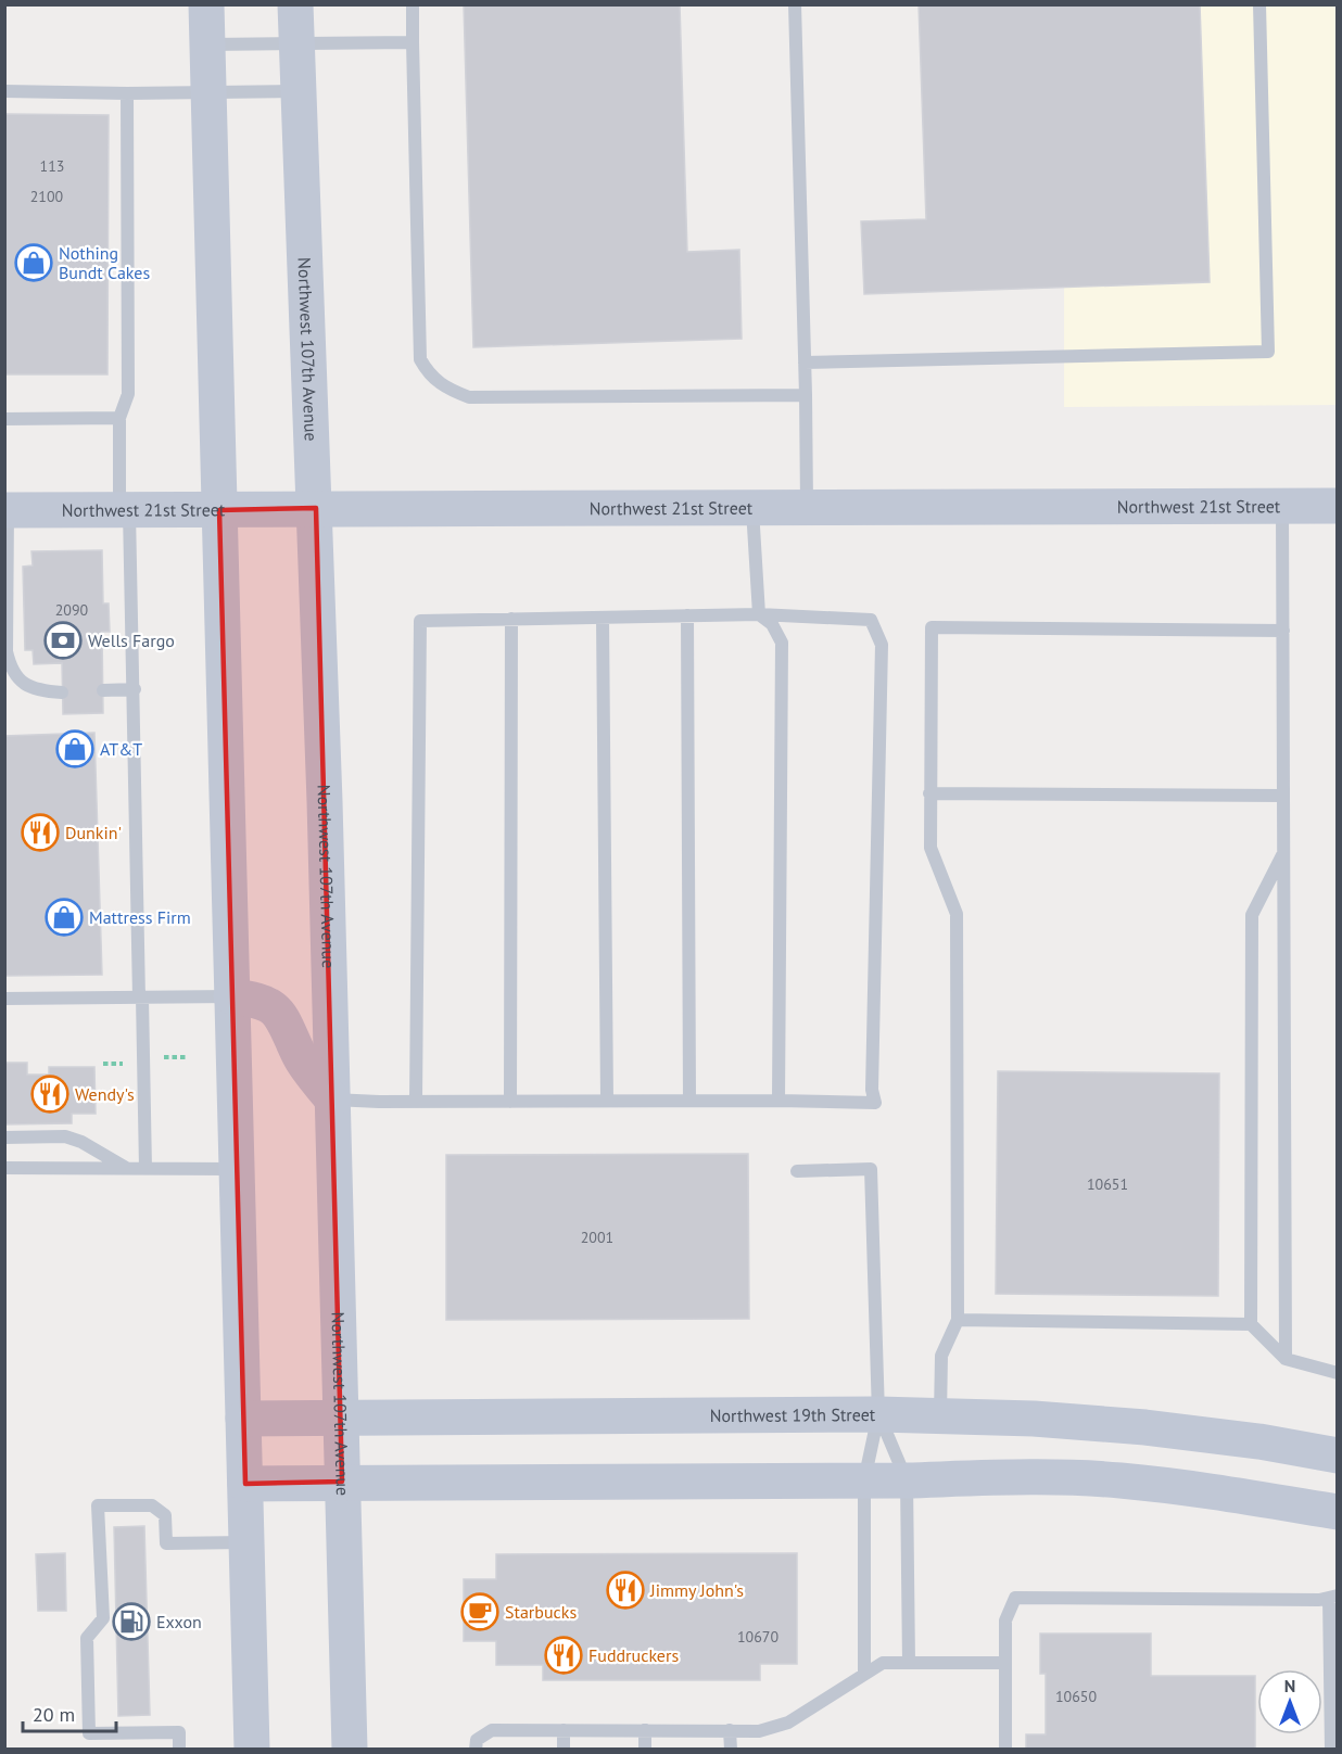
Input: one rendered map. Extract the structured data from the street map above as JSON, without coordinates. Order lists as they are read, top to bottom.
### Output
{
  "streets": {
    "main road": ["Northwest 107th Avenue", "Northwest 21st Street", "Northwest 19th Street"]
  },
  "crossings": [
    ["Northwest 107th Avenue", "Northwest 21st Street"],
    ["Northwest 107th Avenue", "Northwest 19th Street"]
  ],
  "places": {
    "shop": ["Nothing Bundt Cakes", "AT&T", "Mattress Firm"],
    "bank": ["Wells Fargo"],
    "restaurant": [
      "Dunkin'",
      "Wendy's",
      "Jimmy John's",
      "Fuddruckers"
    ],
    "cafe": ["Starbucks"],
    "fuel station": ["Exxon"]
  },
  "house_numbers": [
    "113",
    "2100",
    "2090",
    "10651",
    "2001",
    "10670",
    "10650"
  ],
  "scale_bar": "20 m",
  "north": "top"
}
